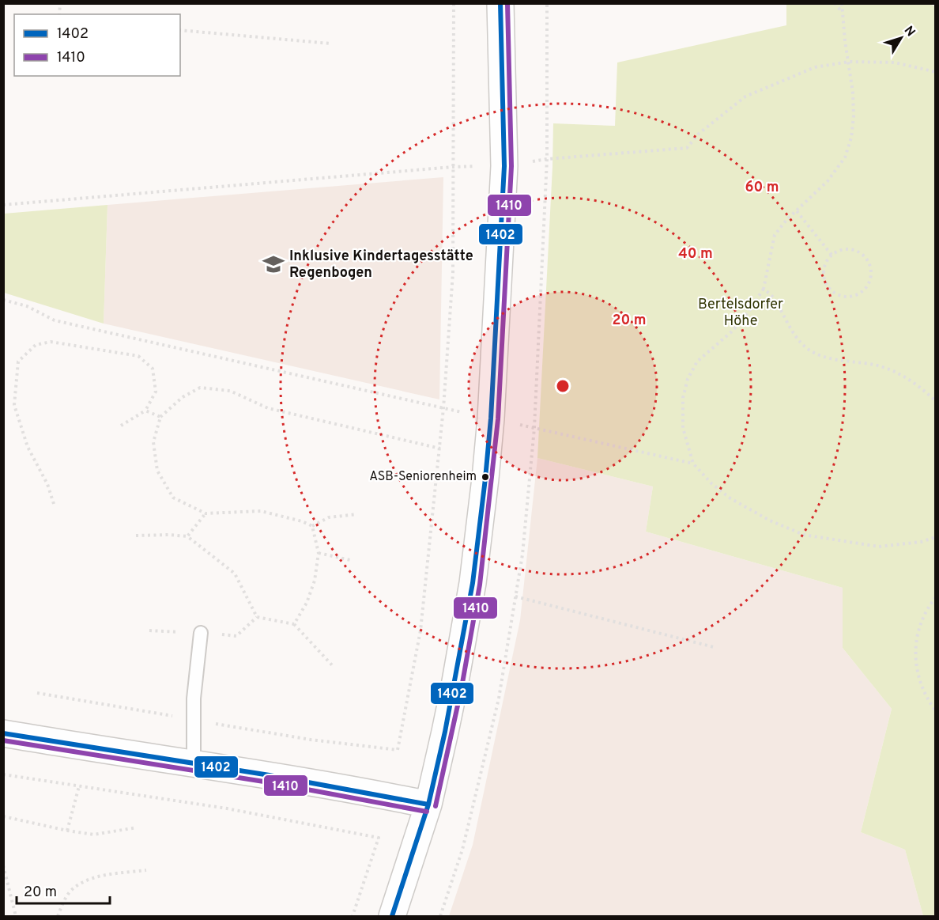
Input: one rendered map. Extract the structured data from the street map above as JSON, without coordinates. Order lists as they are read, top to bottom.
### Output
{
  "parks": ["Bertelsdorfer Höhe"],
  "places": {
    "school or university": ["Inklusive Kindertagesstätte Regenbogen"],
    "other": ["ASB-Seniorenheim"]
  },
  "lines": ["transit line 1402", "transit line 1410"],
  "legend": ["1402", "1410"],
  "scale_bar": "20 m",
  "north": "top right",
  "rings": ["60 m", "40 m", "20 m"]
}
